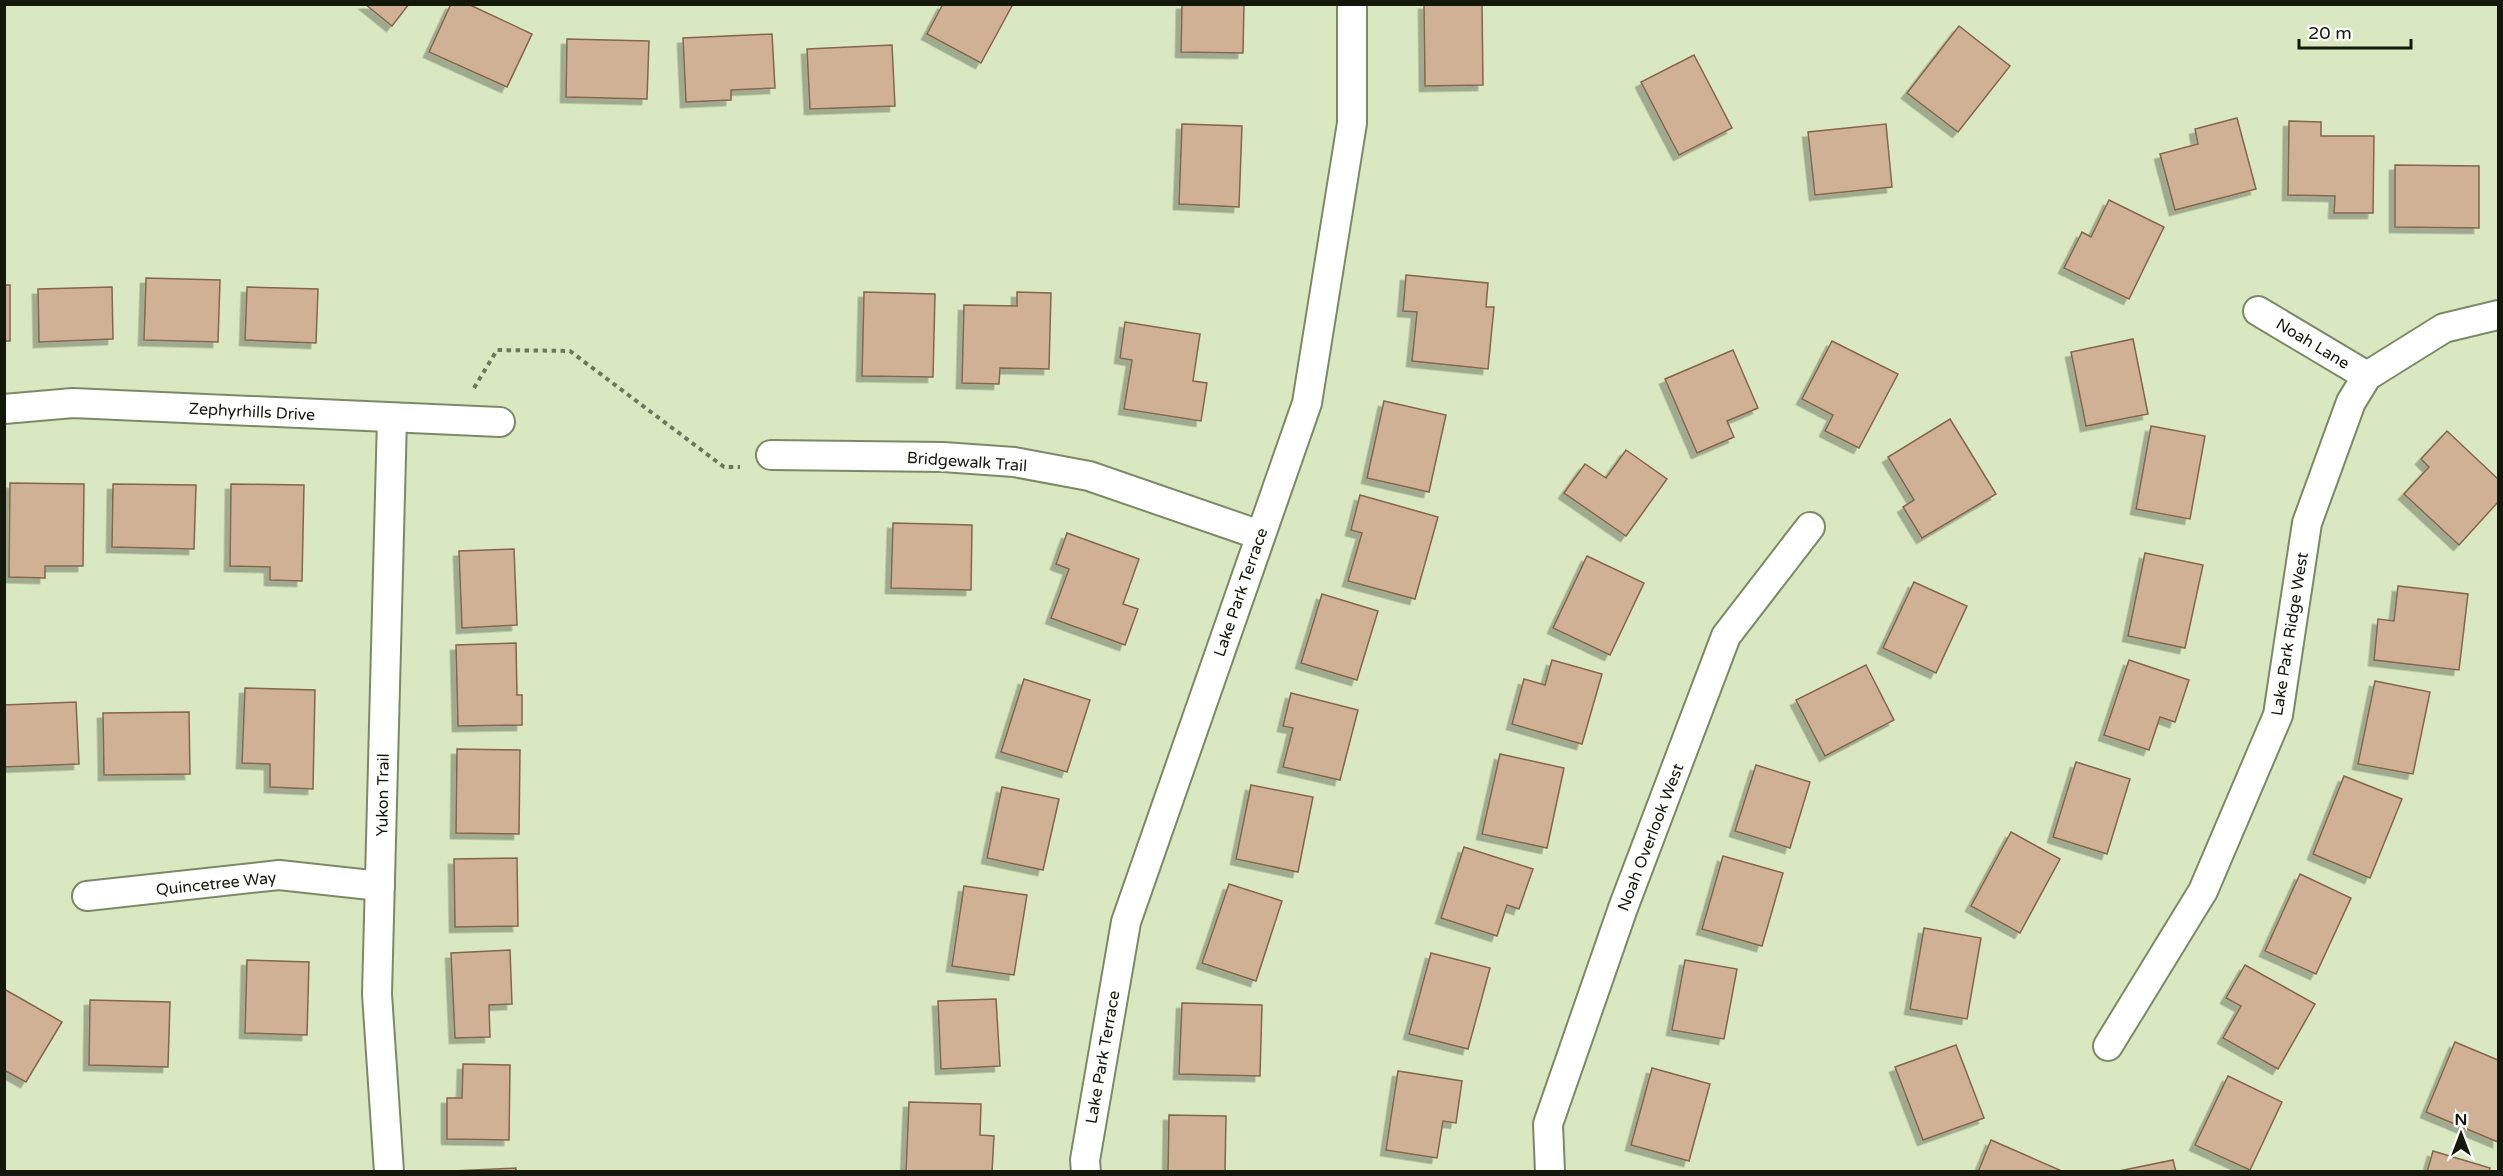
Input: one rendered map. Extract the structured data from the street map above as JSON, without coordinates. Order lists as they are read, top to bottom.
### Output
{
  "streets": {
    "street": [
      "Noah Lane",
      "Zephyrhills Drive",
      "Bridgewalk Trail",
      "Lake Park Terrace",
      "Lake Park Ridge West",
      "Yukon Trail",
      "Noah Overlook West",
      "Quincetree Way"
    ]
  },
  "crossings": [
    ["Noah Lane", "Lake Park Ridge West"],
    ["Zephyrhills Drive", "Yukon Trail"],
    ["Bridgewalk Trail", "Lake Park Terrace"],
    ["Yukon Trail", "Quincetree Way"]
  ],
  "scale_bar": "20 m",
  "north": "top"
}
